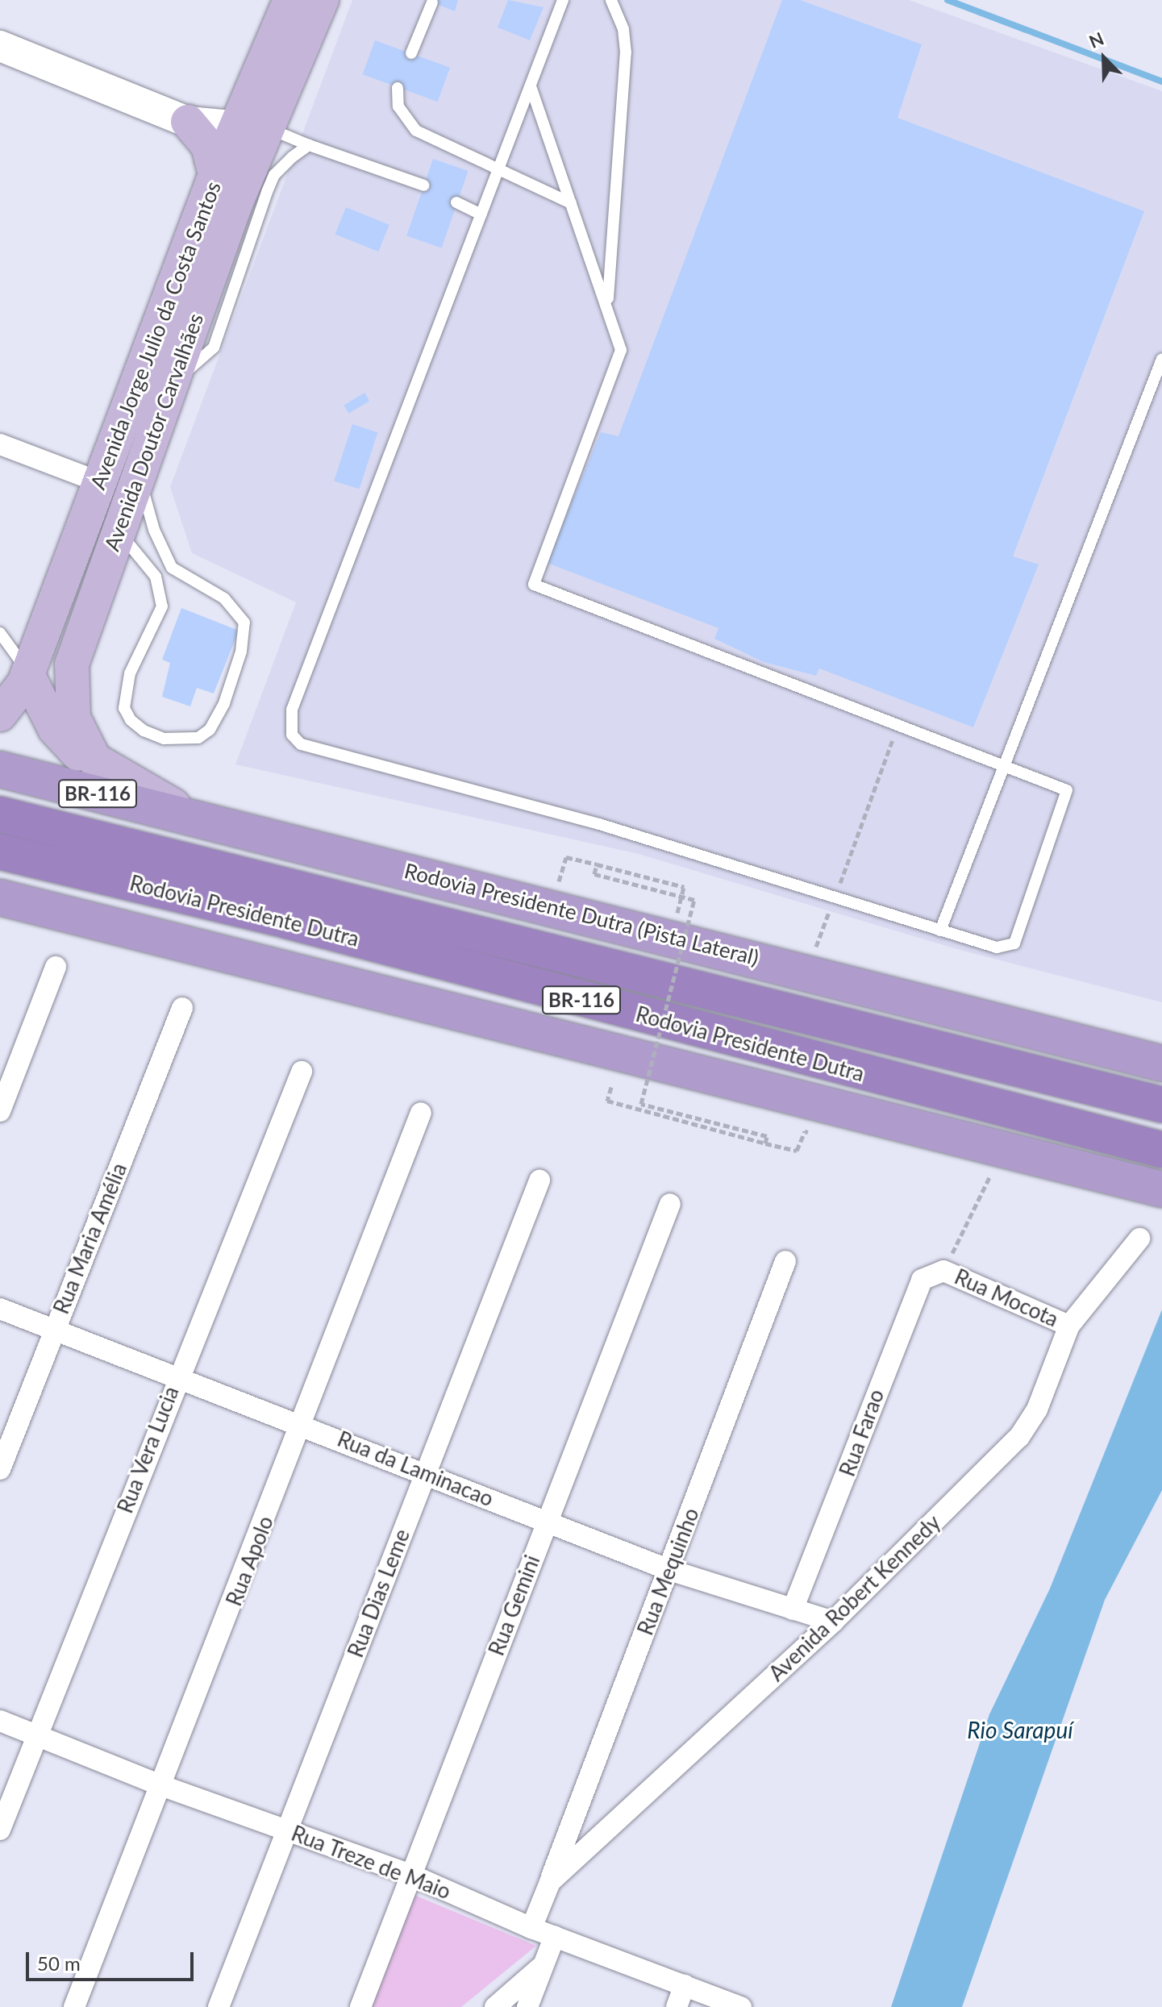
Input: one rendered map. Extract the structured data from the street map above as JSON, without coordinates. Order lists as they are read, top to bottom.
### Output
{
  "streets": {
    "highway": ["BR-116", "Rodovia Presidente Dutra", "Rodovia Presidente Dutra (Pista Lateral)"],
    "main road": ["Avenida Jorge Julio da Costa Santos", "Avenida Doutor Carvalhães"],
    "street": [
      "Rua Maria Amélia",
      "Rua Mocota",
      "Rua Farao",
      "Rua Vera Lucia",
      "Rua da Laminacao",
      "Rua Apolo",
      "Rua Mequinho",
      "Rua Dias Leme",
      "Avenida Robert Kennedy",
      "Rua Gemini",
      "Rua Treze de Maio"
    ]
  },
  "crossings": [
    ["Avenida Jorge Julio da Costa Santos", "Avenida Doutor Carvalhães"],
    ["Avenida Doutor Carvalhães", "Rodovia Presidente Dutra (Pista Lateral)"],
    ["Rua Maria Amélia", "Rua da Laminacao"],
    ["Rua Mocota", "Rua Farao"],
    ["Rua Mocota", "Avenida Robert Kennedy"],
    ["Rua Farao", "Rua da Laminacao"],
    ["Rua Vera Lucia", "Rua da Laminacao"],
    ["Rua Vera Lucia", "Rua Treze de Maio"],
    ["Rua da Laminacao", "Rua Apolo"],
    ["Rua da Laminacao", "Rua Mequinho"],
    ["Rua da Laminacao", "Rua Dias Leme"],
    ["Rua da Laminacao", "Avenida Robert Kennedy"],
    ["Rua da Laminacao", "Rua Gemini"],
    ["Rua Apolo", "Rua Treze de Maio"],
    ["Rua Mequinho", "Avenida Robert Kennedy"],
    ["Rua Dias Leme", "Rua Treze de Maio"],
    ["Avenida Robert Kennedy", "Rua Treze de Maio"],
    ["Rua Gemini", "Rua Treze de Maio"]
  ],
  "water": ["Rio Sarapuí"],
  "scale_bar": "50 m",
  "north": "top left"
}
